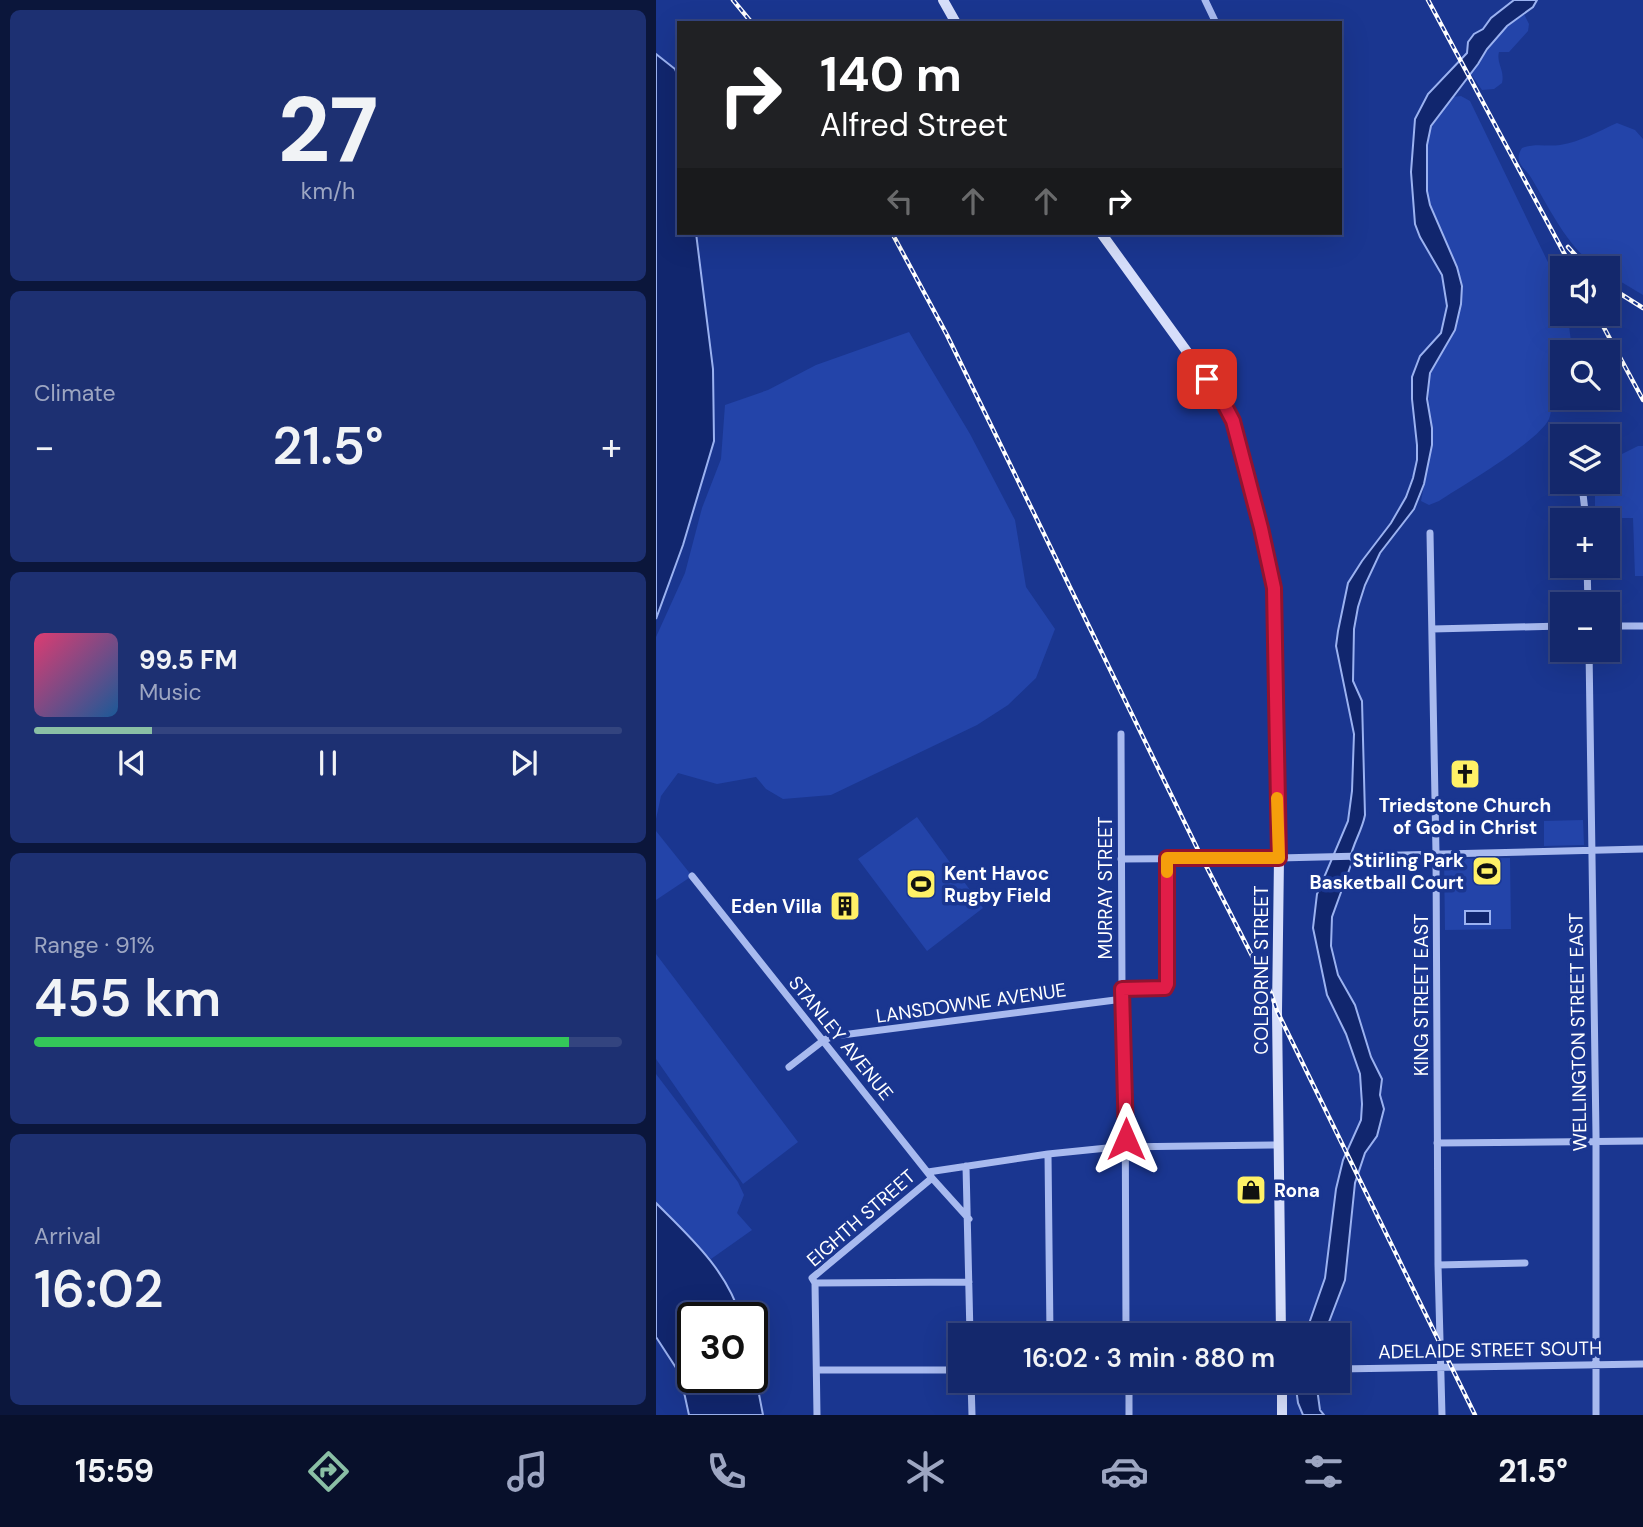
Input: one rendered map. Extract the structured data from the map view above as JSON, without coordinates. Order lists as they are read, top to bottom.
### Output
{
  "streets": {
    "street": [
      "MURRAY STREET",
      "COLBORNE STREET",
      "KING STREET EAST",
      "LANSDOWNE AVENUE",
      "WELLINGTON STREET EAST",
      "STANLEY AVENUE",
      "EIGHTH STREET",
      "ADELAIDE STREET SOUTH"
    ]
  },
  "crossings": [
    ["MURRAY STREET", "LANSDOWNE AVENUE"],
    ["KING STREET EAST", "ADELAIDE STREET SOUTH"],
    ["LANSDOWNE AVENUE", "STANLEY AVENUE"],
    ["WELLINGTON STREET EAST", "ADELAIDE STREET SOUTH"],
    ["STANLEY AVENUE", "EIGHTH STREET"]
  ],
  "places": {
    "church": ["Triedstone Church of God in Christ"],
    "sports": ["Stirling Park Basketball Court", "Kent Havoc Rugby Field"],
    "building": ["Eden Villa"],
    "shop": ["Rona"]
  },
  "page": {
    "tile": [
      ["27", "km/h"],
      "Climate",
      ["Range · 91%", "455 km"],
      ["Arrival", "16:02"]
    ],
    "turn": ["140 m", "Alfred Street"],
    "map_buttons": ["+", "−"],
    "heat": ["−", "21.5°", "+"],
    "song": ["99.5 FM", "Music"],
    "limit": "30",
    "trip": "16:02 · 3 min · 880 m",
    "tabs": ["15:59", "21.5°"]
  }
}
